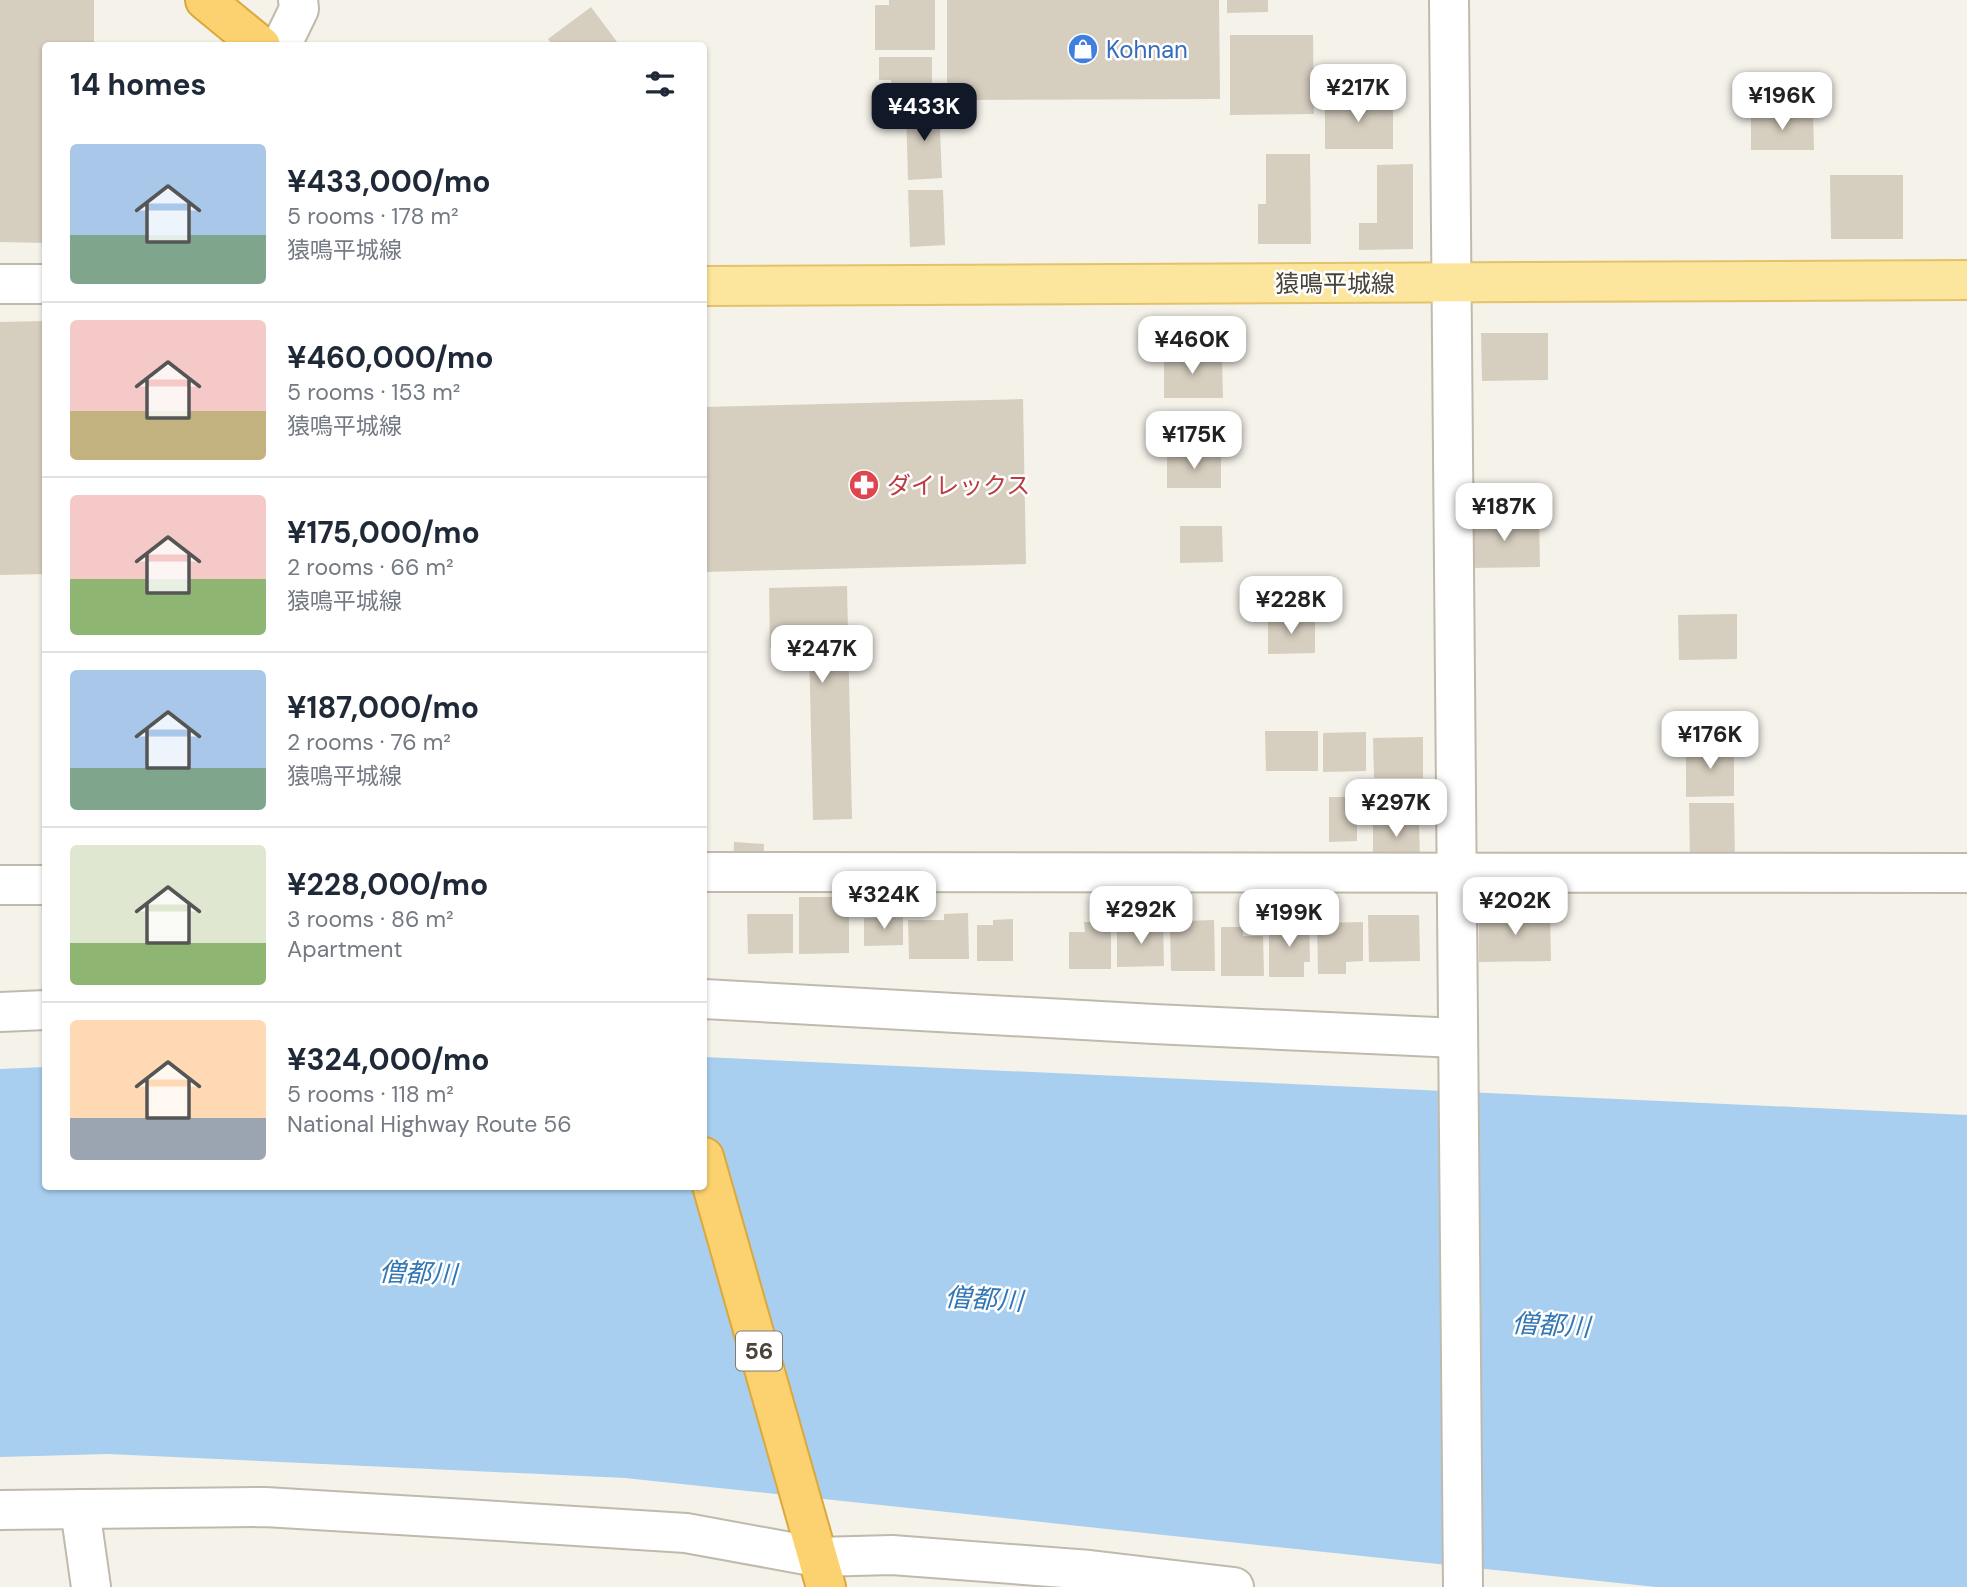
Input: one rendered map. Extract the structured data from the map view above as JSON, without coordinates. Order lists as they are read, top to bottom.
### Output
{
  "streets": {
    "highway": ["56"],
    "main road": ["猿鳴平城線"]
  },
  "water": ["僧都川"],
  "places": {
    "shop": ["Kohnan"],
    "pharmacy": ["ダイレックス"]
  },
  "page": {
    "heading": "14 homes",
    "price": [
      "¥217K",
      "¥196K",
      "¥433K",
      "¥460K",
      "¥175K",
      "¥187K",
      "¥228K",
      "¥247K",
      "¥176K",
      "¥297K",
      "¥324K",
      "¥202K",
      "¥292K",
      "¥199K"
    ],
    "list": [
      {
        "name": "¥433,000/mo",
        "note": "5 rooms · 178 m² · 猿鳴平城線"
      },
      {
        "name": "¥460,000/mo",
        "note": "5 rooms · 153 m² · 猿鳴平城線"
      },
      {
        "name": "¥175,000/mo",
        "note": "2 rooms · 66 m² · 猿鳴平城線"
      },
      {
        "name": "¥187,000/mo",
        "note": "2 rooms · 76 m² · 猿鳴平城線"
      },
      {
        "name": "¥228,000/mo",
        "note": "3 rooms · 86 m² · Apartment"
      },
      {
        "name": "¥324,000/mo",
        "note": "5 rooms · 118 m² · National Highway Route 56"
      }
    ]
  }
}
